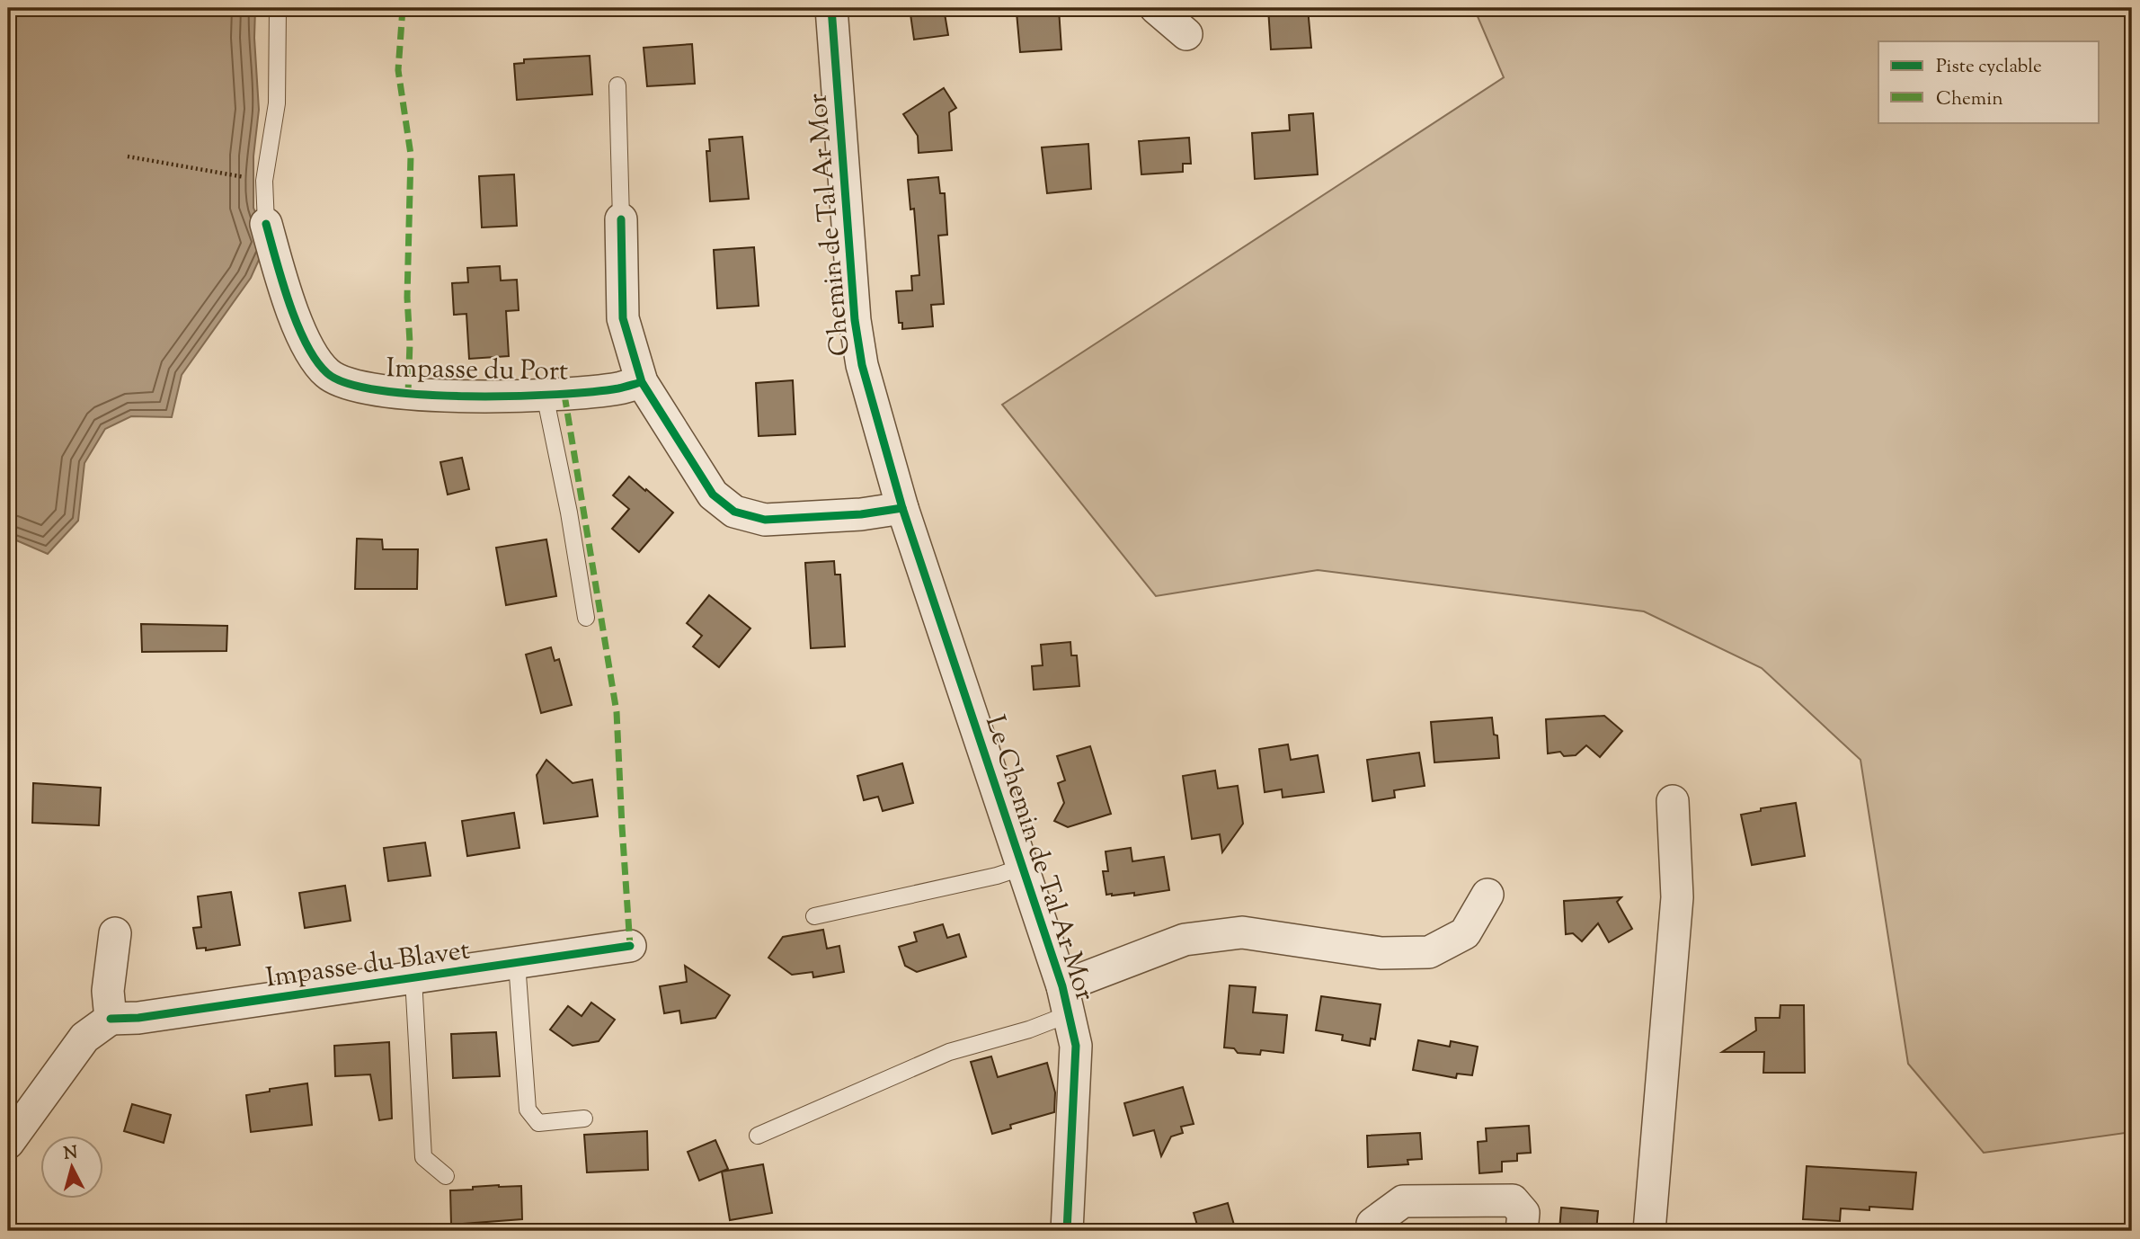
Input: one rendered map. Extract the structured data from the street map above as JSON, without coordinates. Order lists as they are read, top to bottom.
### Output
{
  "streets": {
    "street": [
      "Chemin de Tal Ar Mor",
      "Impasse du Port",
      "Le Chemin de Tal Ar Mor",
      "Impasse du Blavet"
    ]
  },
  "crossings": [
    ["Chemin de Tal Ar Mor", "Le Chemin de Tal Ar Mor"]
  ],
  "legend": ["Piste cyclable", "Chemin"],
  "north": "top"
}
